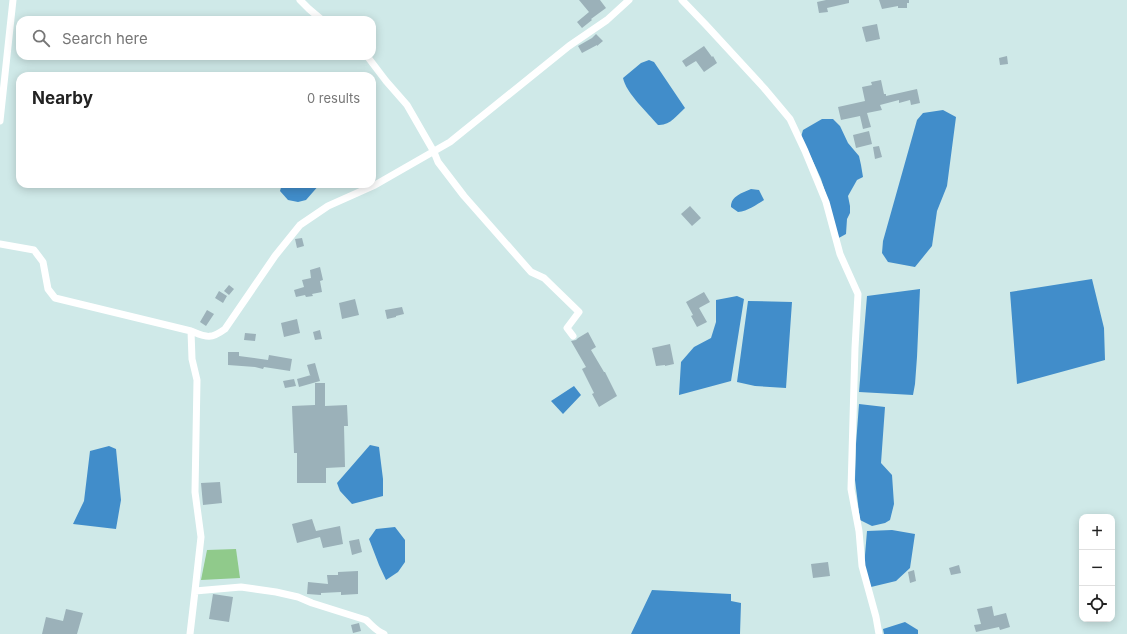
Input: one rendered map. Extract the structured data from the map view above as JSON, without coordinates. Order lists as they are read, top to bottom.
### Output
{
  "page": {
    "search": "Search here",
    "heading": ["Nearby", "0 results"],
    "map_buttons": ["+", "−"]
  }
}
